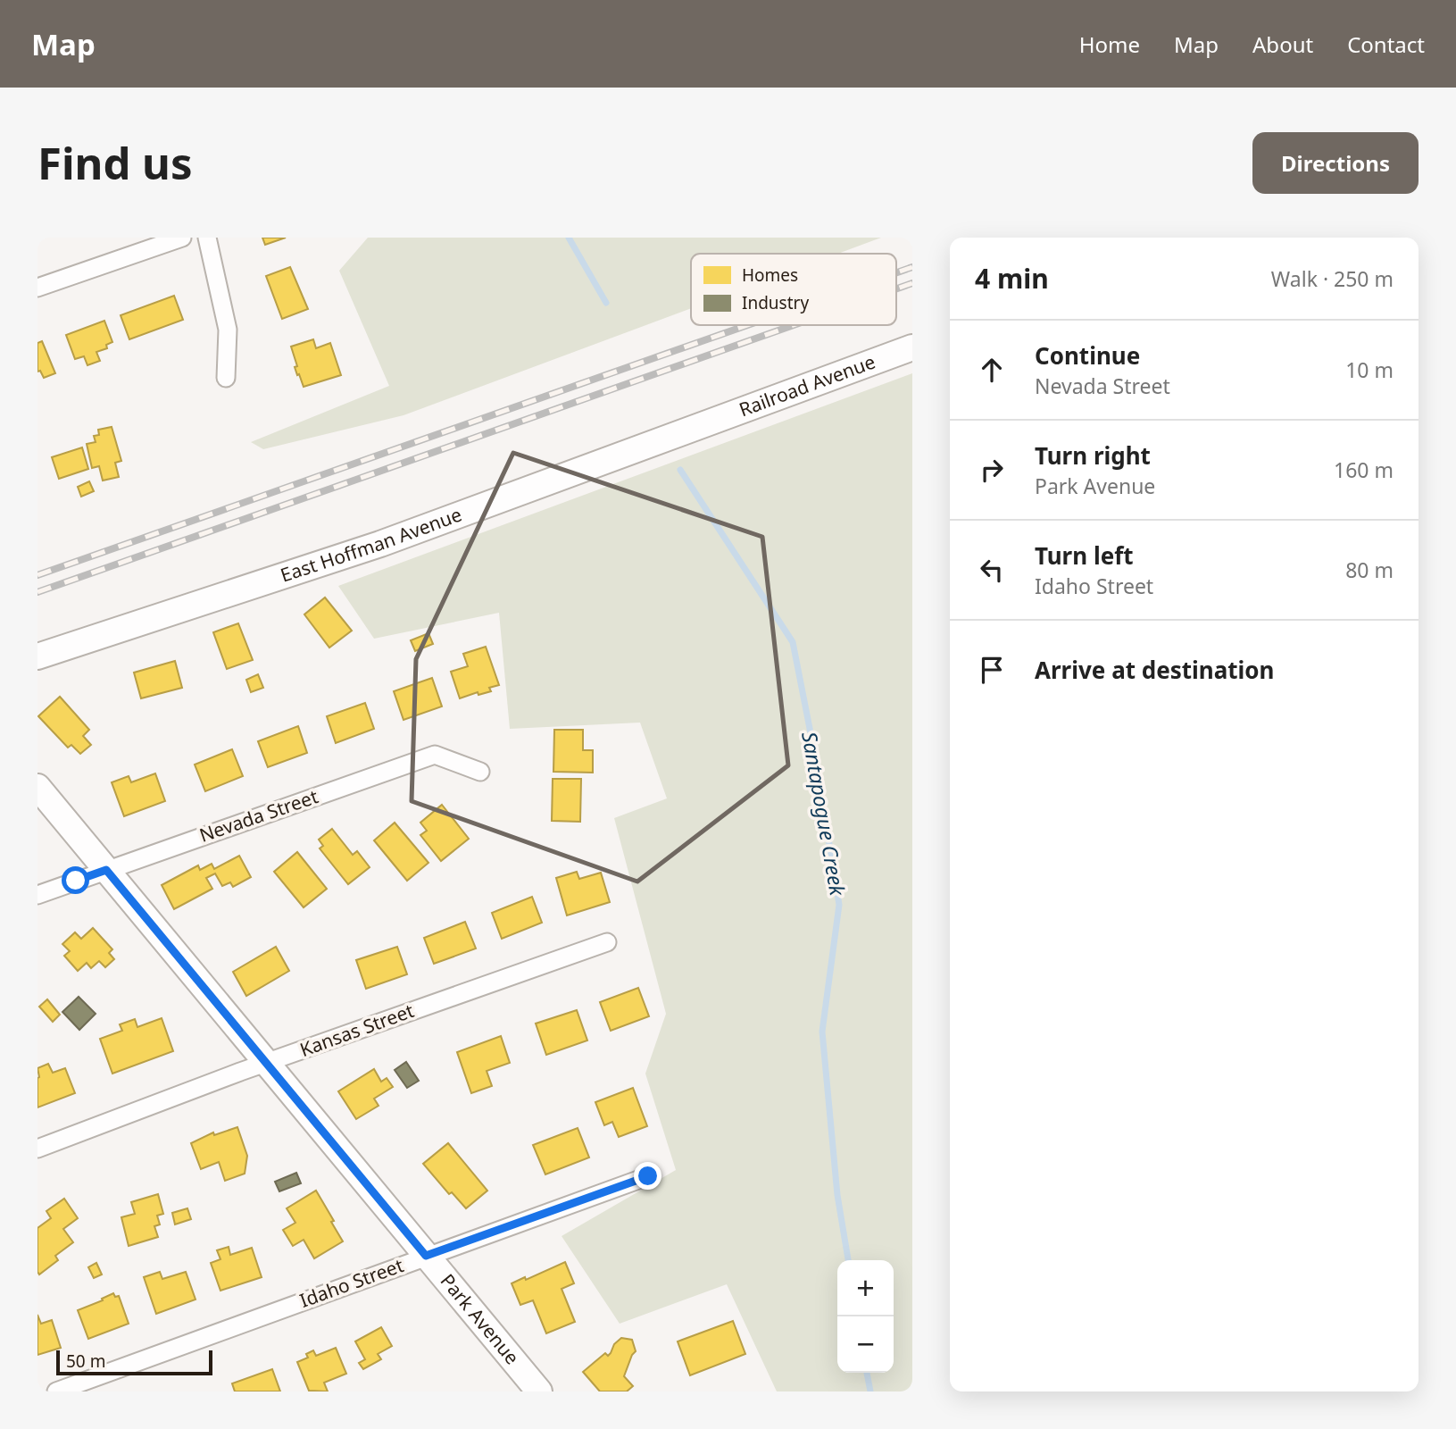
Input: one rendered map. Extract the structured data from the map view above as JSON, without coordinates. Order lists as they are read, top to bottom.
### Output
{
  "streets": {
    "main road": ["Railroad Avenue", "East Hoffman Avenue", "Park Avenue"],
    "street": ["Nevada Street", "Kansas Street", "Idaho Street"]
  },
  "crossings": [
    ["Railroad Avenue", "East Hoffman Avenue"],
    ["Nevada Street", "Park Avenue"],
    ["Kansas Street", "Park Avenue"],
    ["Idaho Street", "Park Avenue"]
  ],
  "water": ["Santapogue Creek"],
  "legend": ["Homes", "Industry"],
  "scale_bar": "50 m",
  "page": {
    "header": "Map",
    "nav": [
      "Home",
      "Map",
      "About",
      "Contact"
    ],
    "buttons": "Directions",
    "title": "Find us",
    "heading": ["4 min", "Walk · 250 m"],
    "list": [
      ["Continue", "Nevada Street", "10 m"],
      ["Turn right", "Park Avenue", "160 m"],
      ["Turn left", "Idaho Street", "80 m"],
      "Arrive at destination"
    ],
    "map_buttons": ["+", "−"],
    "scale": "50 m"
  }
}
